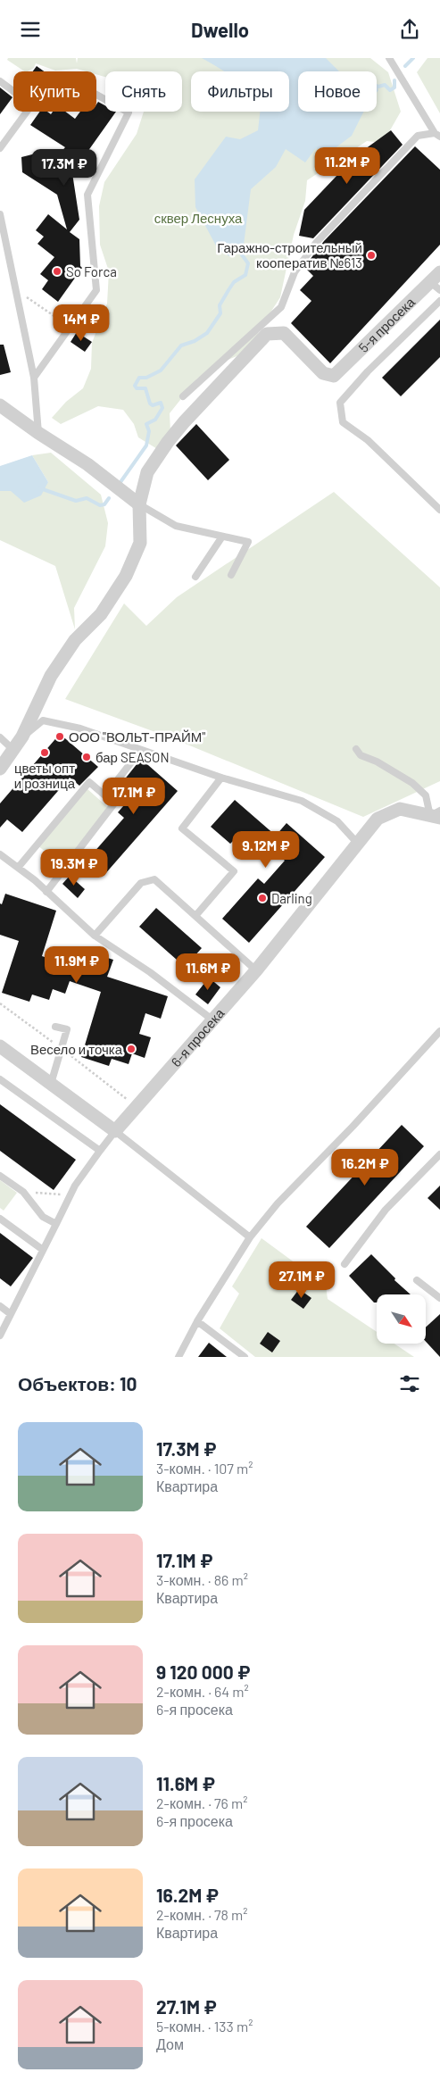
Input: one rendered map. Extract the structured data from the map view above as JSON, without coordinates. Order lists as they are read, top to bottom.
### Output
{
  "streets": {
    "street": ["5-я просека", "6-я просека"]
  },
  "parks": ["сквер Леснуха"],
  "places": [
    "Гаражно-строительный кооператив №613",
    "So Forca",
    "ООО \"ВОЛЬТ-ПРАЙМ\"",
    "цветы опт и розница",
    "бар SEASON",
    "Darling",
    "Весело и точка"
  ],
  "north": "bottom right",
  "page": {
    "header": "Dwello",
    "chip": [
      "Купить",
      "Снять",
      "Фильтры",
      "Новое"
    ],
    "price": [
      "11.2M ₽",
      "17.3M ₽",
      "14M ₽",
      "17.1M ₽",
      "9.12M ₽",
      "19.3M ₽",
      "11.9M ₽",
      "11.6M ₽",
      "16.2M ₽",
      "27.1M ₽"
    ],
    "heading": "Объектов: 10",
    "list": [
      {
        "name": "17.3M ₽",
        "note": "3-комн. · 107 m² · Квартира"
      },
      {
        "name": "17.1M ₽",
        "note": "3-комн. · 86 m² · Квартира"
      },
      {
        "name": "9 120 000 ₽",
        "note": "2-комн. · 64 m² · 6-я просека"
      },
      {
        "name": "11.6M ₽",
        "note": "2-комн. · 76 m² · 6-я просека"
      },
      {
        "name": "16.2M ₽",
        "note": "2-комн. · 78 m² · Квартира"
      },
      {
        "name": "27.1M ₽",
        "note": "5-комн. · 133 m² · Дом"
      }
    ]
  }
}
